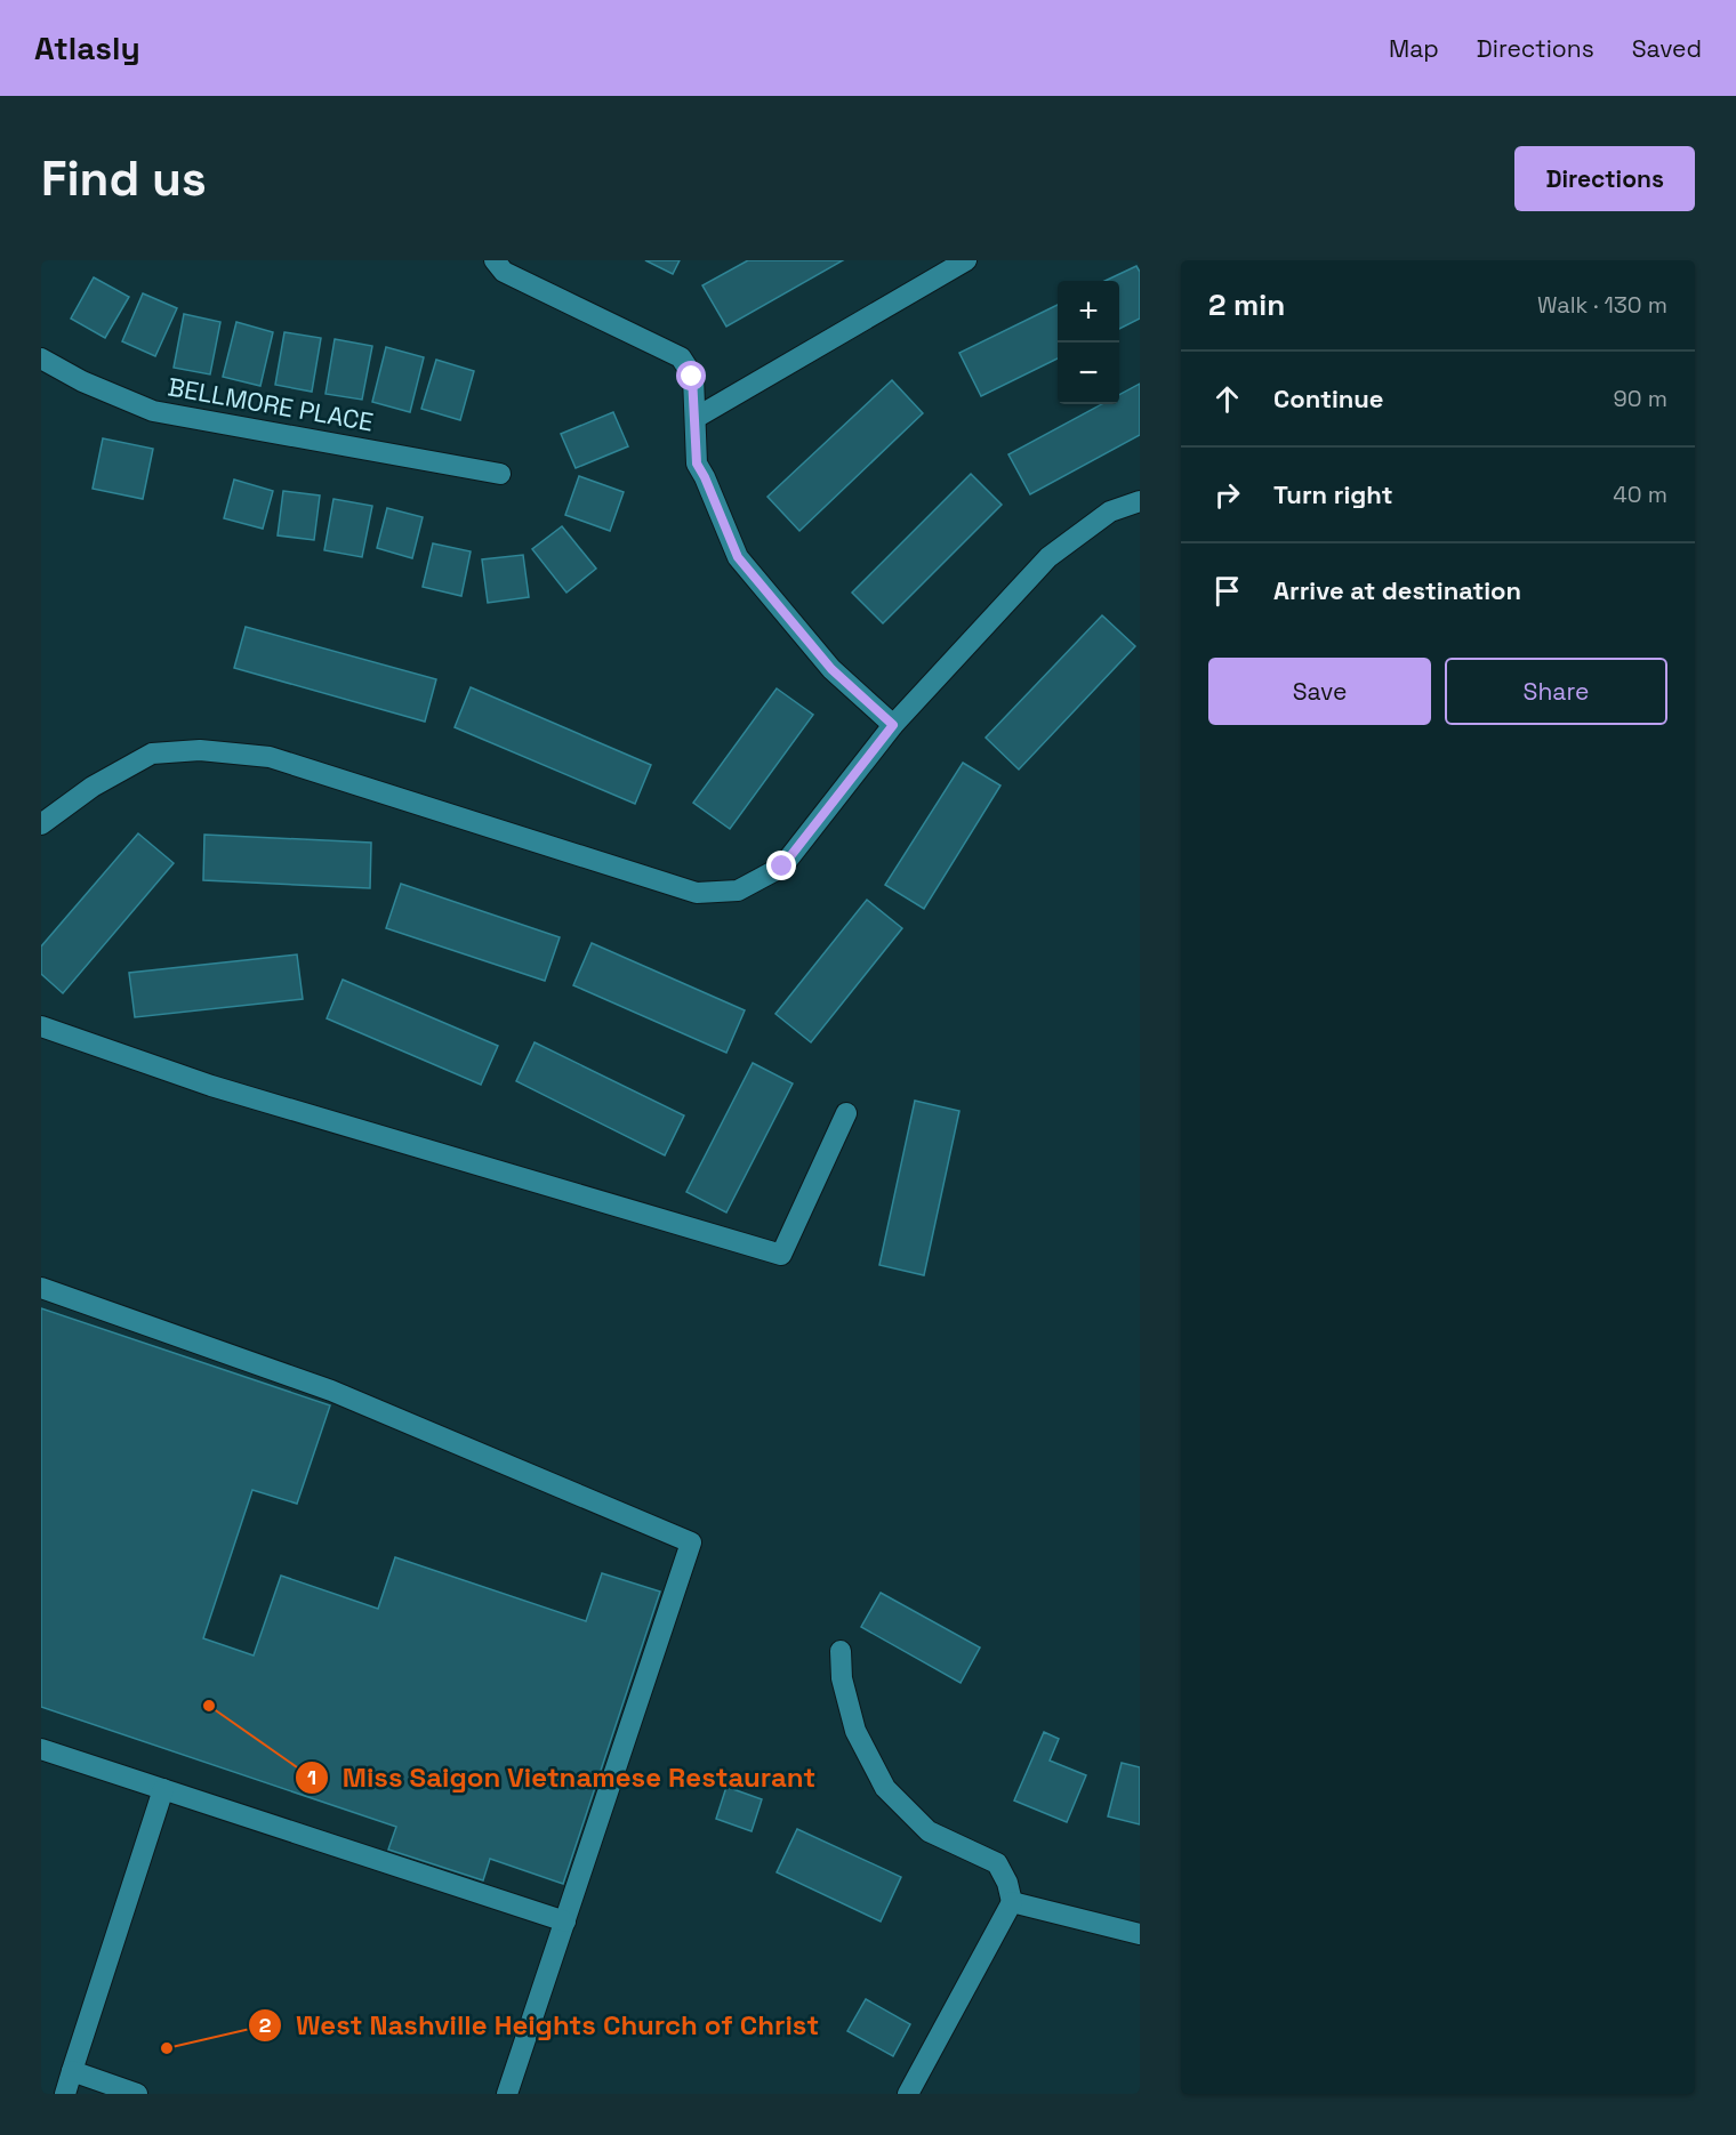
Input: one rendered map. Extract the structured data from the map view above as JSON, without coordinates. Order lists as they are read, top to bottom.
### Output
{
  "streets": {
    "street": ["BELLMORE PLACE"]
  },
  "places": ["Miss Saigon Vietnamese Restaurant", "West Nashville Heights Church of Christ"],
  "page": {
    "header": "Atlasly",
    "nav": ["Map", "Directions", "Saved"],
    "buttons": [
      "Directions",
      ["Save", "Share"]
    ],
    "title": "Find us",
    "heading": ["2 min", "Walk · 130 m"],
    "map_buttons": ["+", "−"],
    "list": [
      ["Continue", "90 m"],
      ["Turn right", "40 m"],
      "Arrive at destination"
    ]
  }
}
